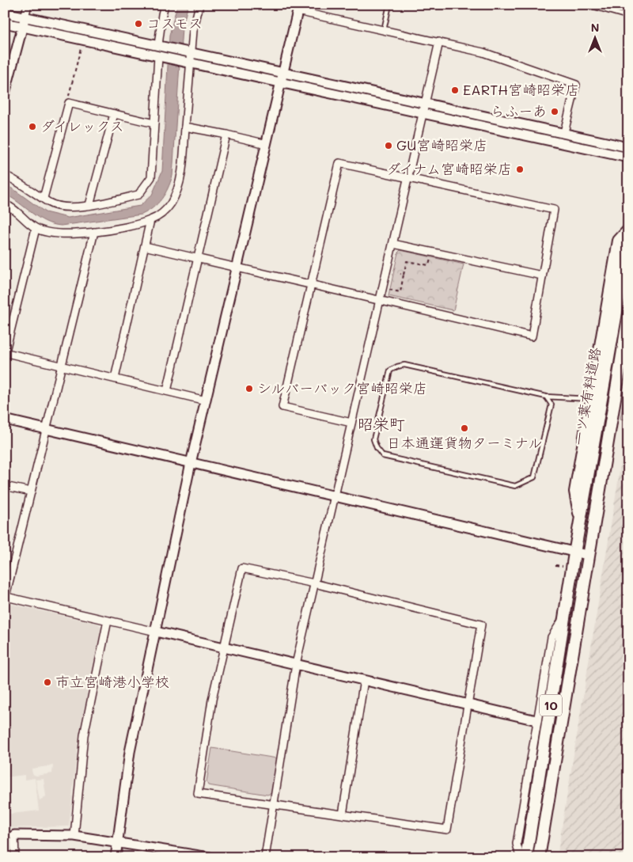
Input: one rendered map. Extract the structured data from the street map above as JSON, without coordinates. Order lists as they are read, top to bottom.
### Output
{
  "streets": {
    "main road": ["一ツ葉有料道路", "10"]
  },
  "crossings": [
    ["一ツ葉有料道路", "10"]
  ],
  "districts": ["昭栄町"],
  "places": [
    "コスモス",
    "EARTH宮崎昭栄店",
    "らふーあ",
    "ダイレックス",
    "GU宮崎昭栄店",
    "ダイナム宮崎昭栄店",
    "シルバーバック宮崎昭栄店",
    "日本通運貨物ターミナル",
    "市立宮崎港小学校"
  ],
  "north": "top"
}
